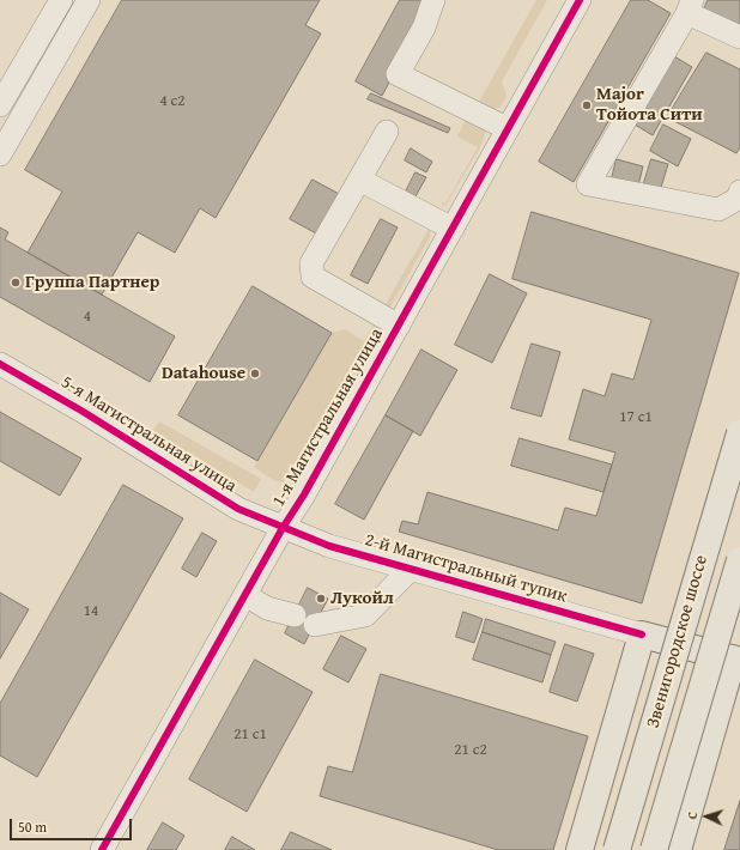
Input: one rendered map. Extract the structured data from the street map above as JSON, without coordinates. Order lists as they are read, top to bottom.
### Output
{
  "streets": {
    "main road": ["2-й Магистральный тупик", "Звенигородское шоссе"],
    "street": ["1-я Магистральная улица", "5-я Магистральная улица"]
  },
  "crossings": [
    ["1-я Магистральная улица", "5-я Магистральная улица"],
    ["1-я Магистральная улица", "2-й Магистральный тупик"],
    ["5-я Магистральная улица", "2-й Магистральный тупик"]
  ],
  "places": [
    "Major Тойота Сити",
    "Группа Партнер",
    "Datahouse",
    "Лукойл"
  ],
  "house_numbers": [
    "4 с2",
    "4",
    "17 с1",
    "14",
    "21 с1",
    "21 с2"
  ],
  "scale_bar": "50 m",
  "north": "left"
}
